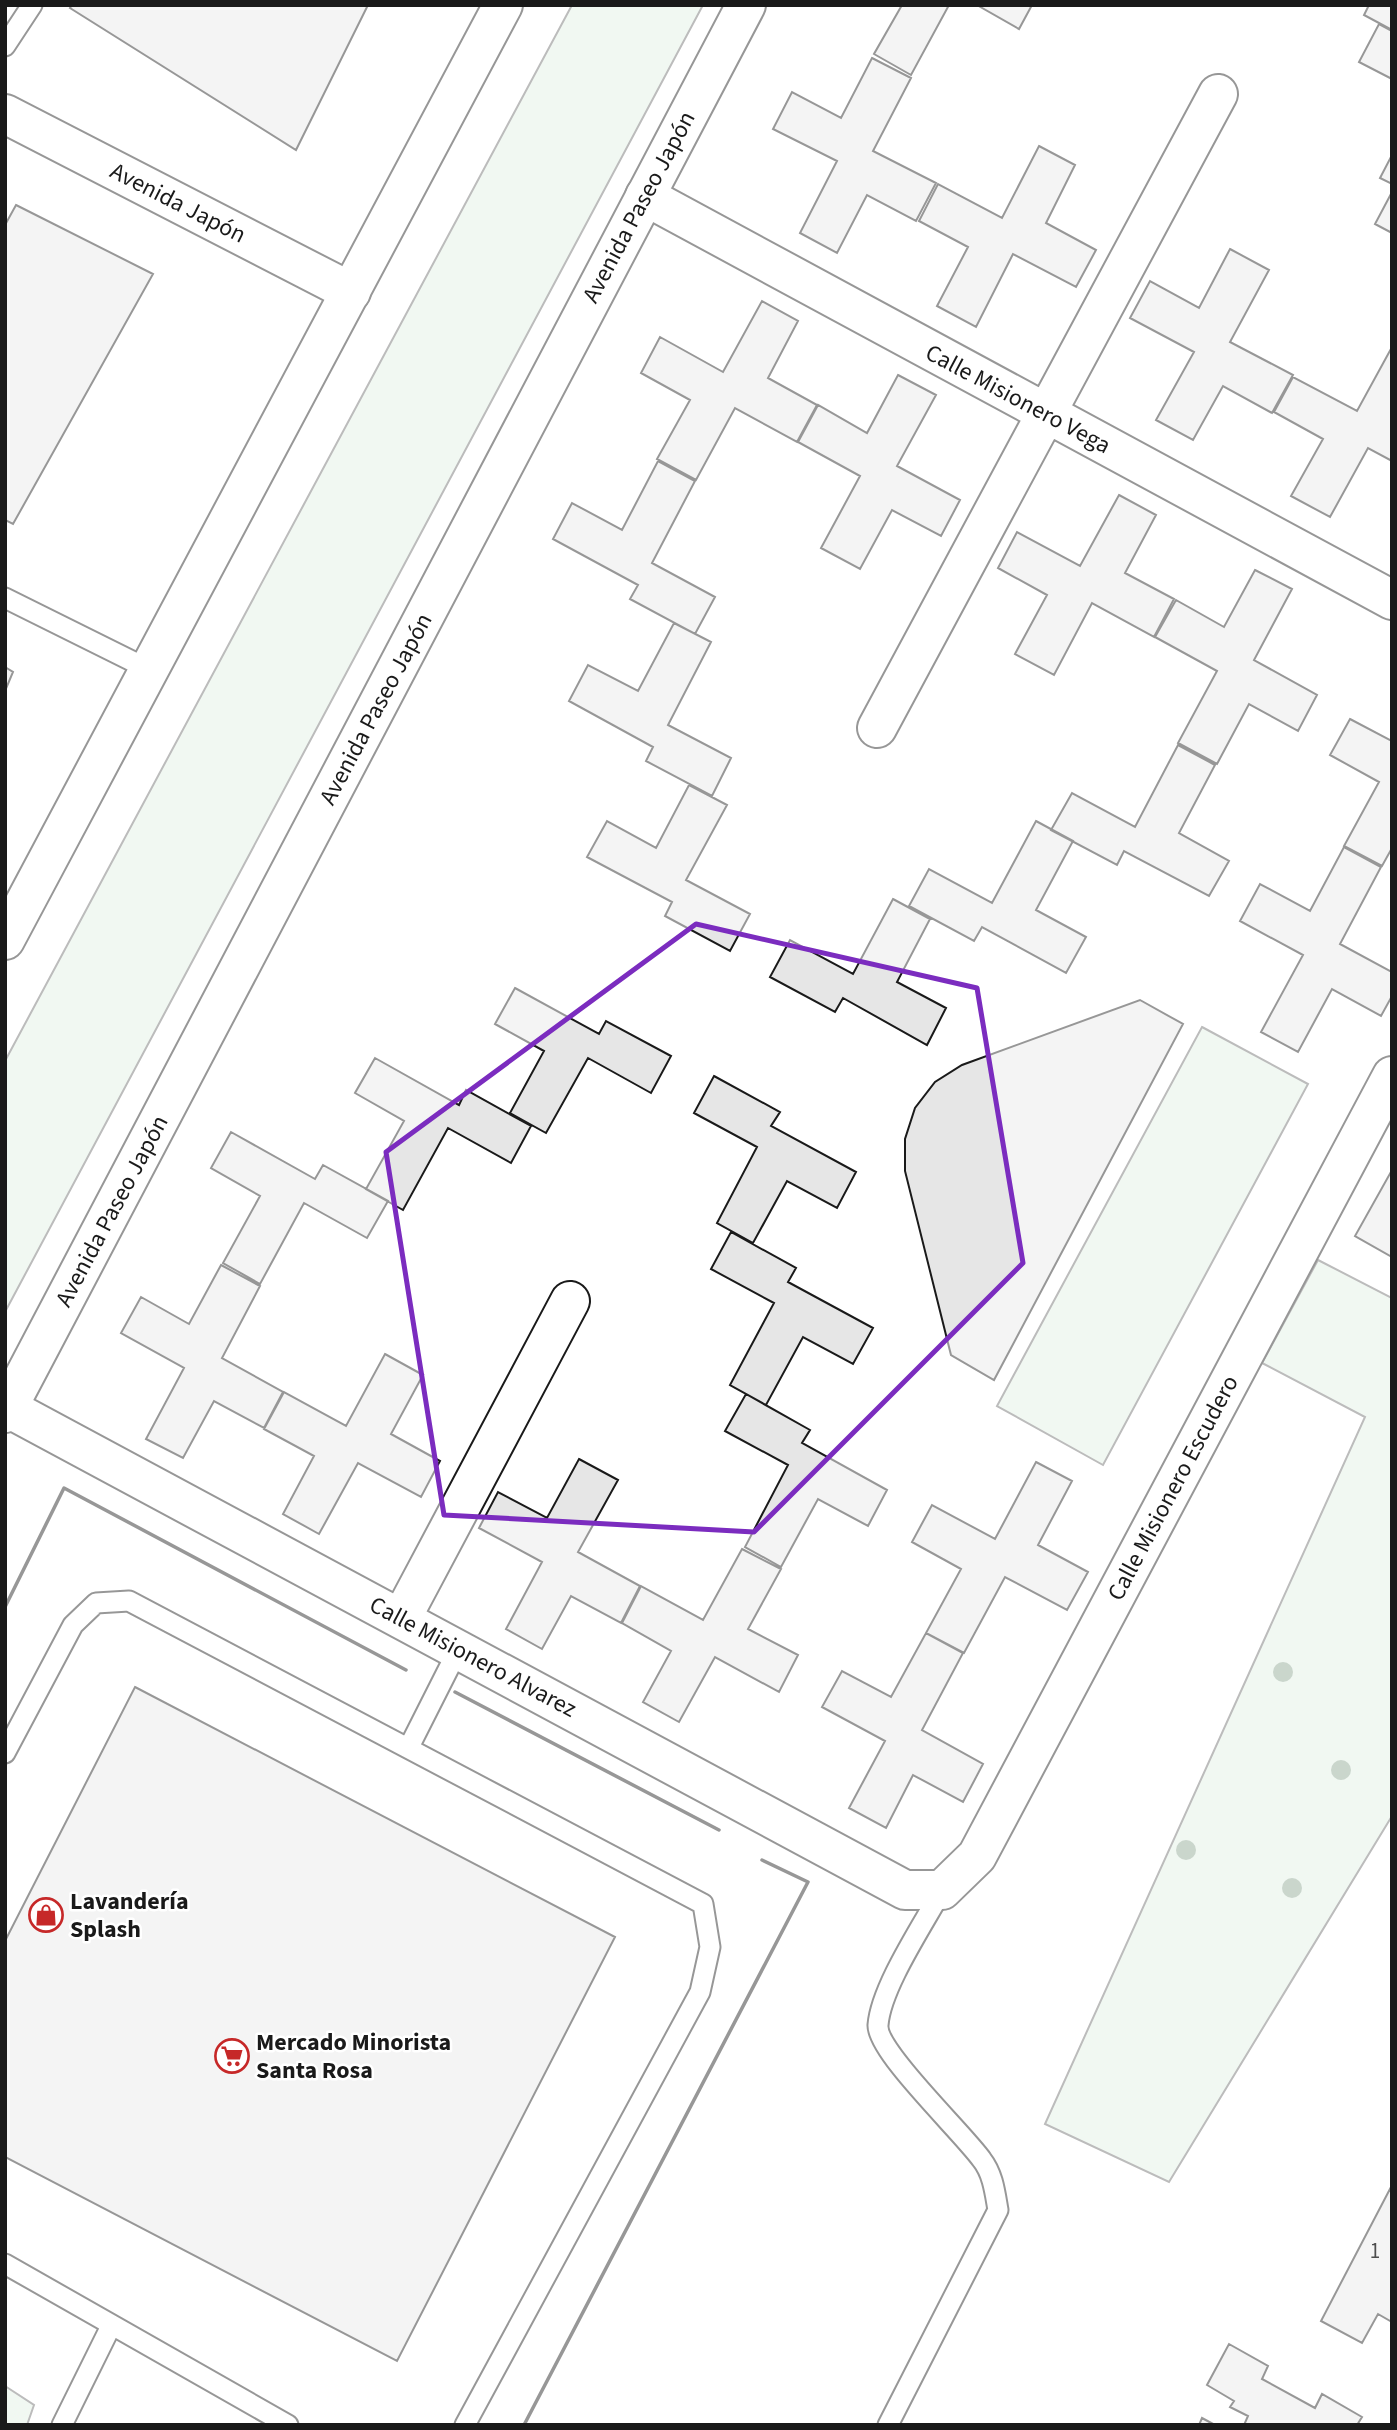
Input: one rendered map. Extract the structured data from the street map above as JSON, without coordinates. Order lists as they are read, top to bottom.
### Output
{
  "streets": {
    "street": [
      "Avenida Japón",
      "Avenida Paseo Japón",
      "Calle Misionero Vega",
      "Calle Misionero Escudero",
      "Calle Misionero Alvarez"
    ]
  },
  "crossings": [
    ["Avenida Paseo Japón", "Calle Misionero Vega"],
    ["Avenida Paseo Japón", "Calle Misionero Alvarez"],
    ["Calle Misionero Escudero", "Calle Misionero Alvarez"]
  ],
  "places": {
    "shop": ["Lavandería Splash"],
    "supermarket": ["Mercado Minorista Santa Rosa"]
  },
  "house_numbers": ["1"]
}
